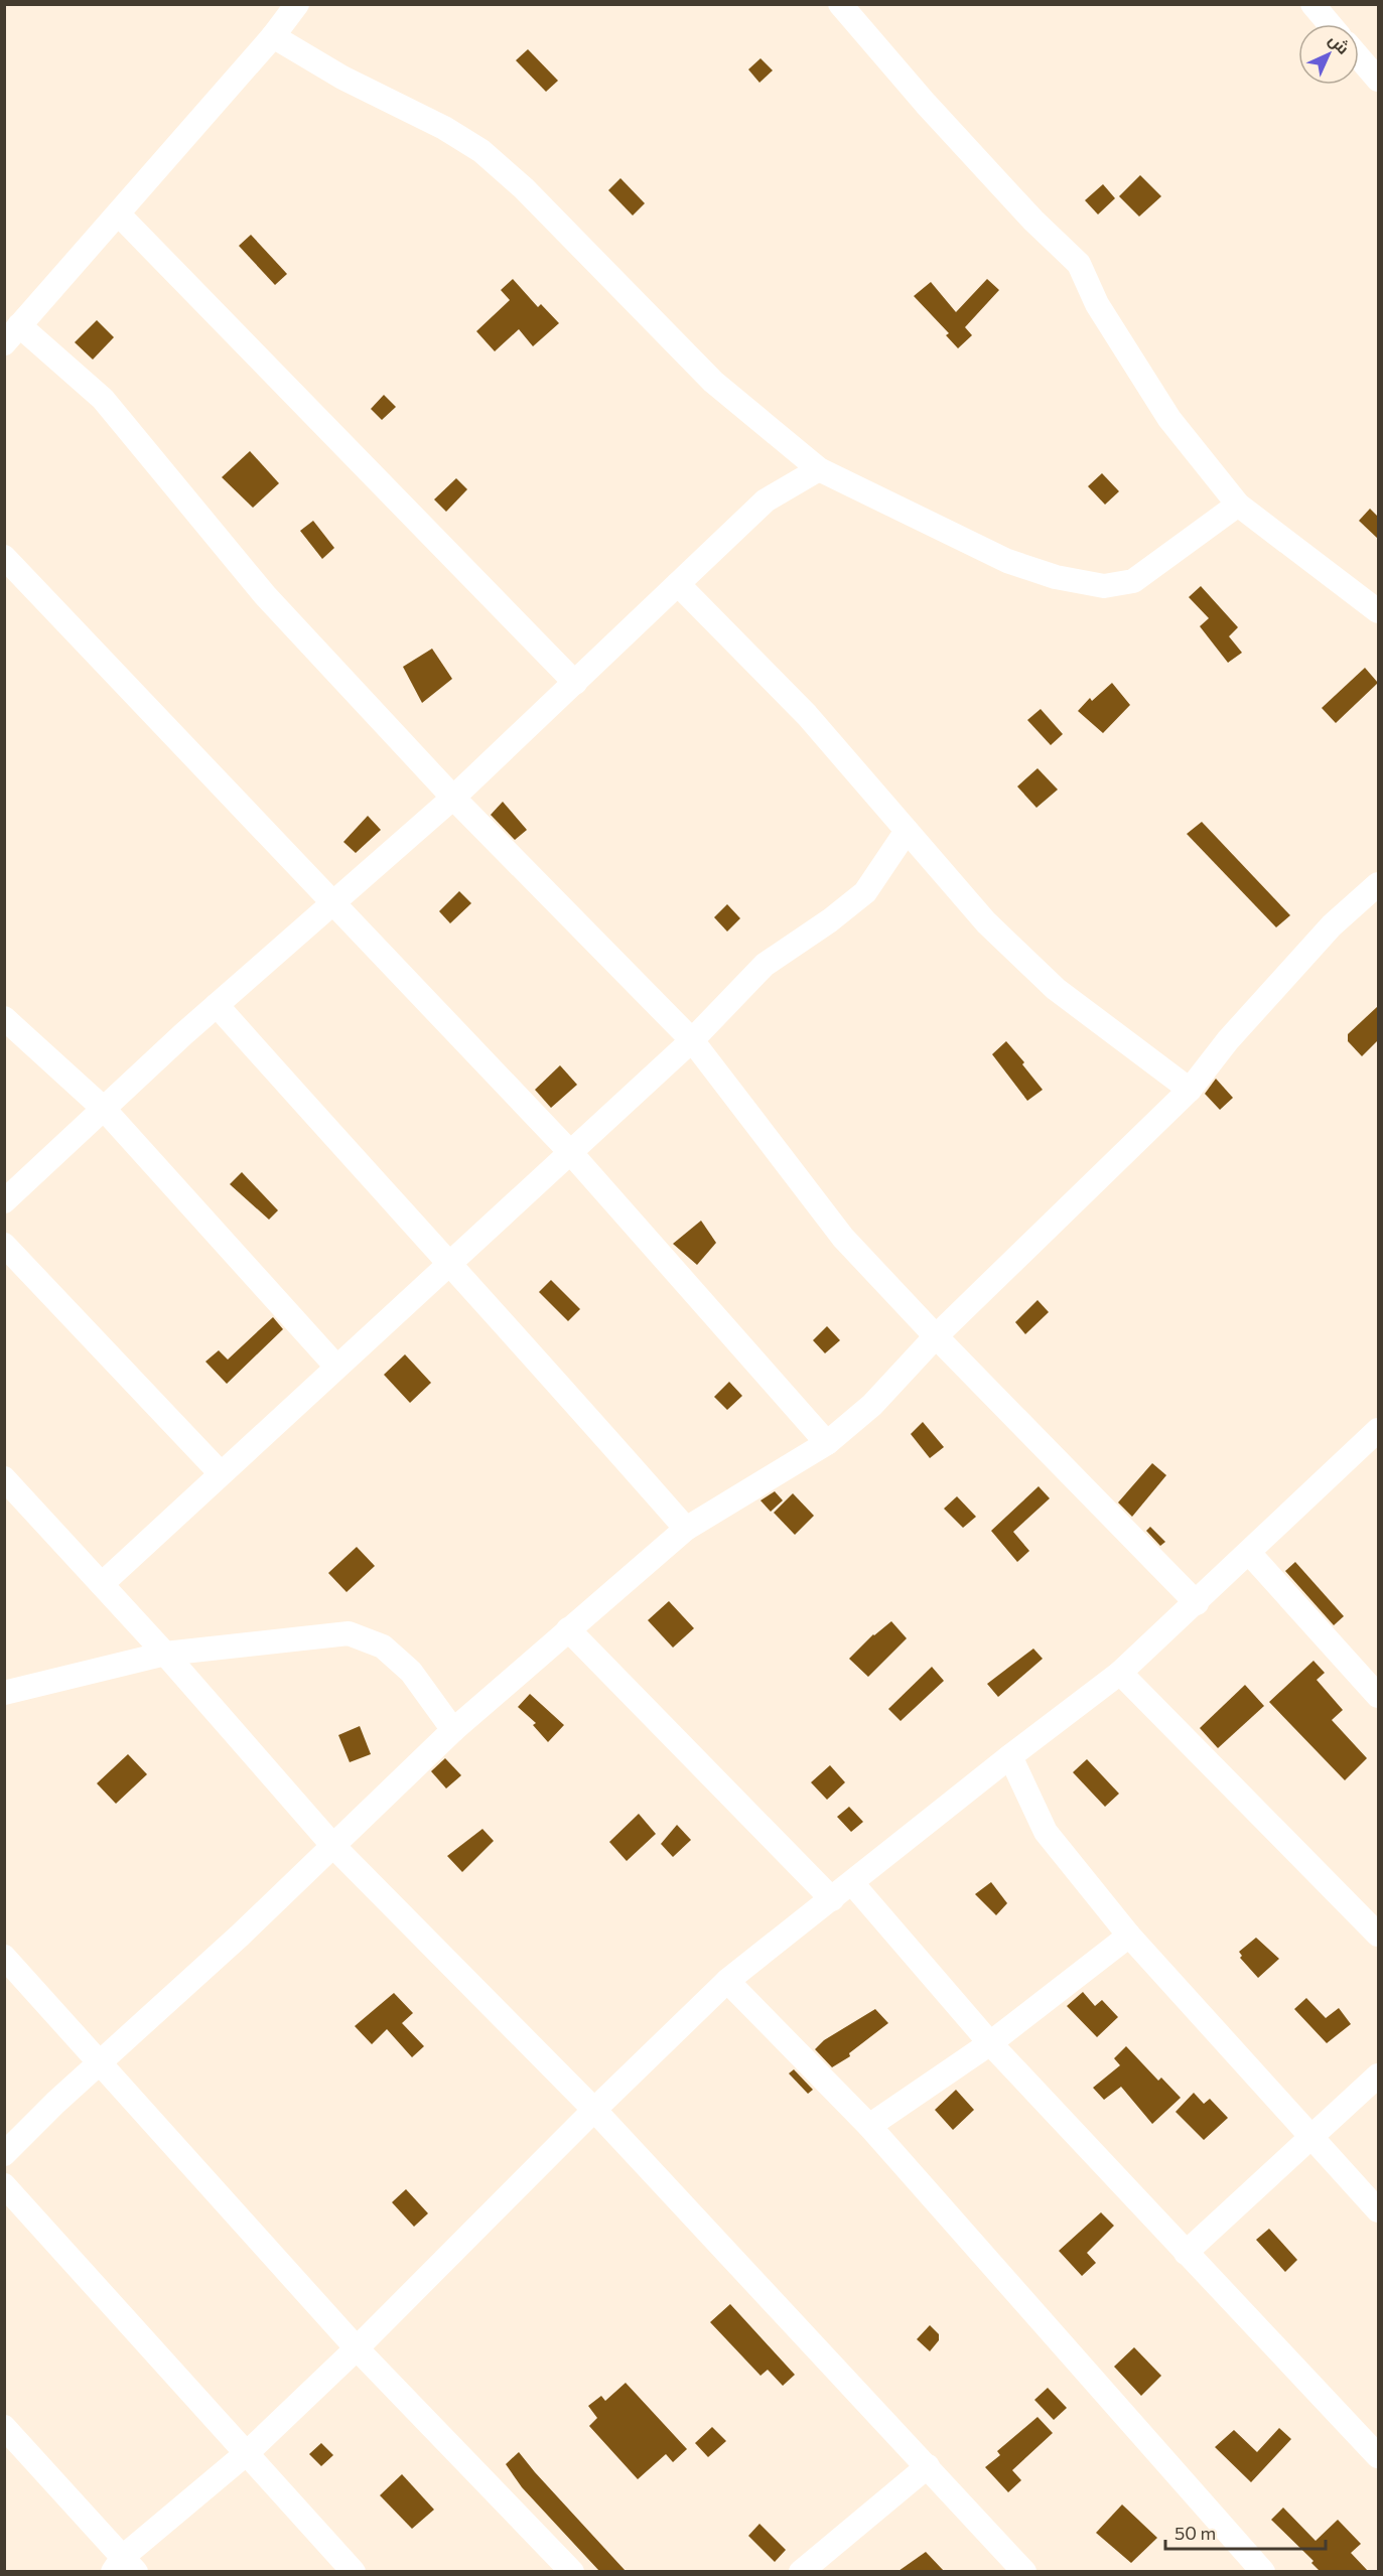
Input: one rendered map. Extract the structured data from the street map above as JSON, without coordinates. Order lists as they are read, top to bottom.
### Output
{
  "scale_bar": "50 m",
  "north": "top right"
}
